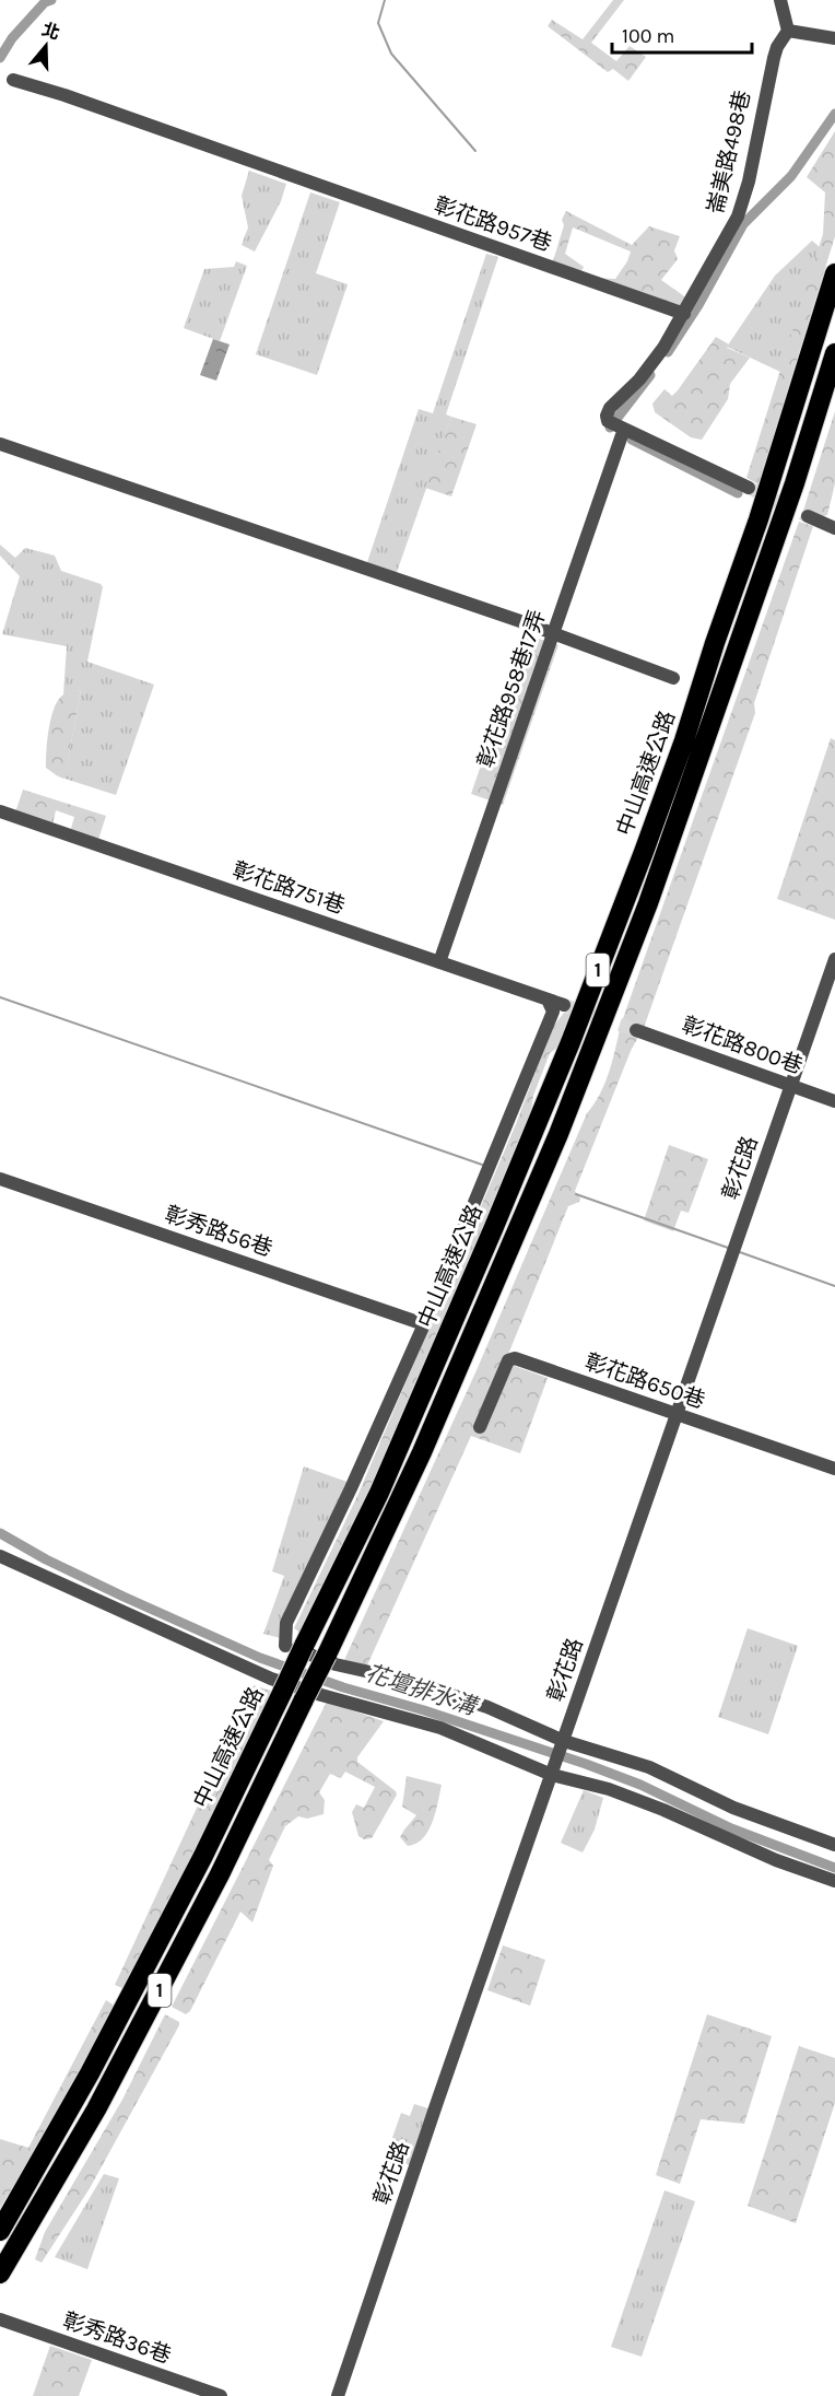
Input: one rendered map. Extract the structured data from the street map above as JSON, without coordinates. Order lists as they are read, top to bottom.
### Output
{
  "streets": {
    "highway": ["中山高速公路", "1"],
    "street": [
      "崙美路498巷",
      "彰花路957巷",
      "彰花路958巷17弄",
      "彰花路751巷",
      "彰花路800巷",
      "彰花路",
      "彰秀路56巷",
      "彰花路650巷",
      "彰秀路36巷"
    ]
  },
  "crossings": [
    ["崙美路498巷", "彰花路957巷"],
    ["彰花路958巷17弄", "彰花路751巷"],
    ["彰花路800巷", "彰花路"],
    ["彰花路", "彰花路650巷"]
  ],
  "water": ["花壇排水溝"],
  "scale_bar": "100 m",
  "north": "top"
}
